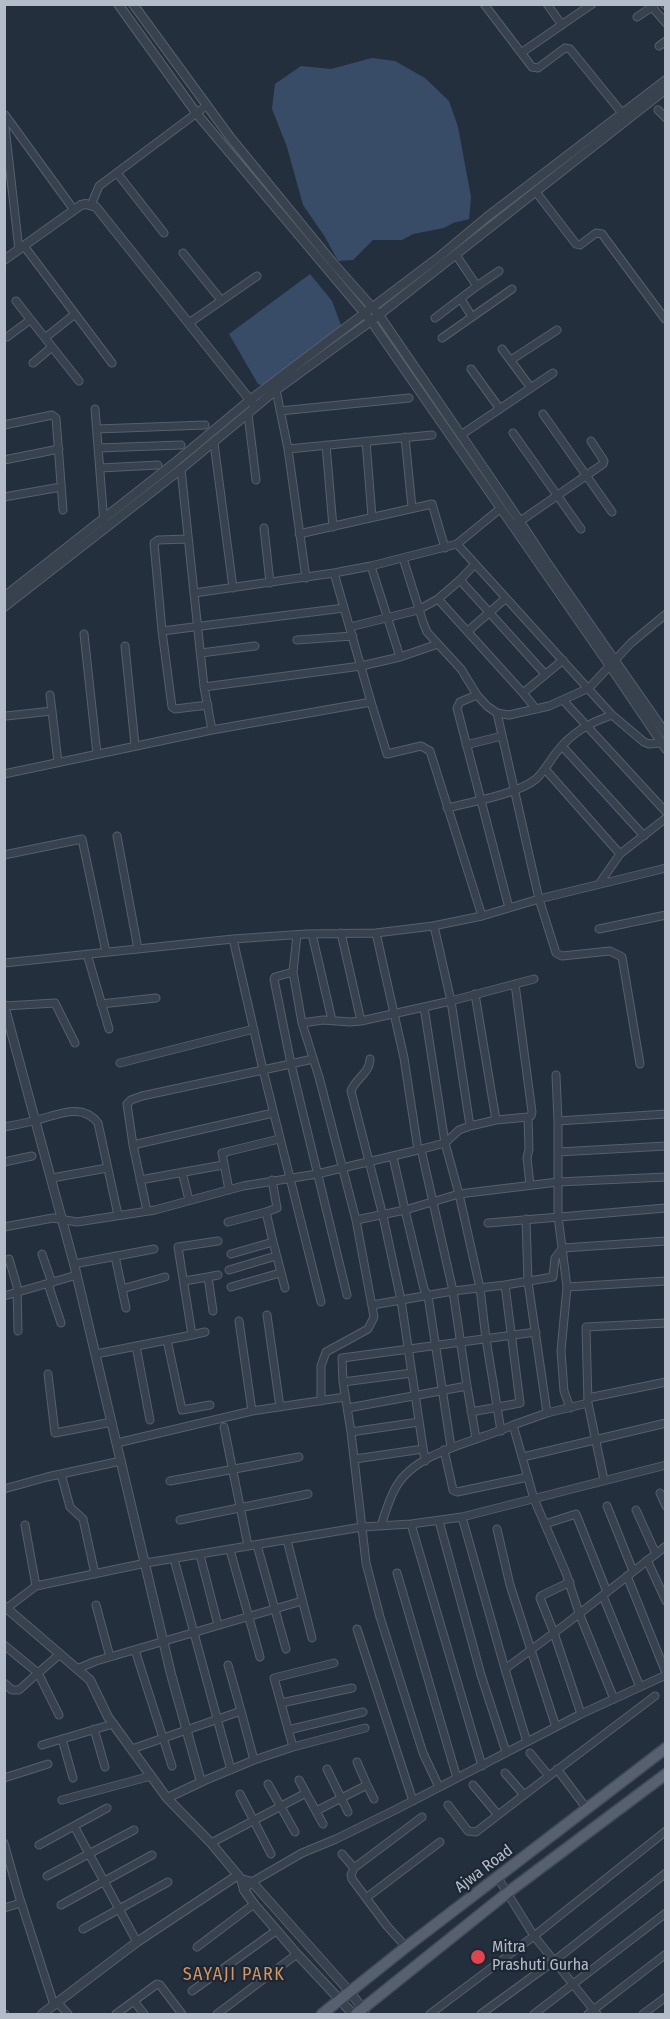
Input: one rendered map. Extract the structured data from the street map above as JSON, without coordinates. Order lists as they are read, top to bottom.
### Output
{
  "streets": {
    "main road": ["Ajwa Road"]
  },
  "districts": ["SAYAJI PARK"],
  "places": ["Mitra Prashuti Gurha"]
}
